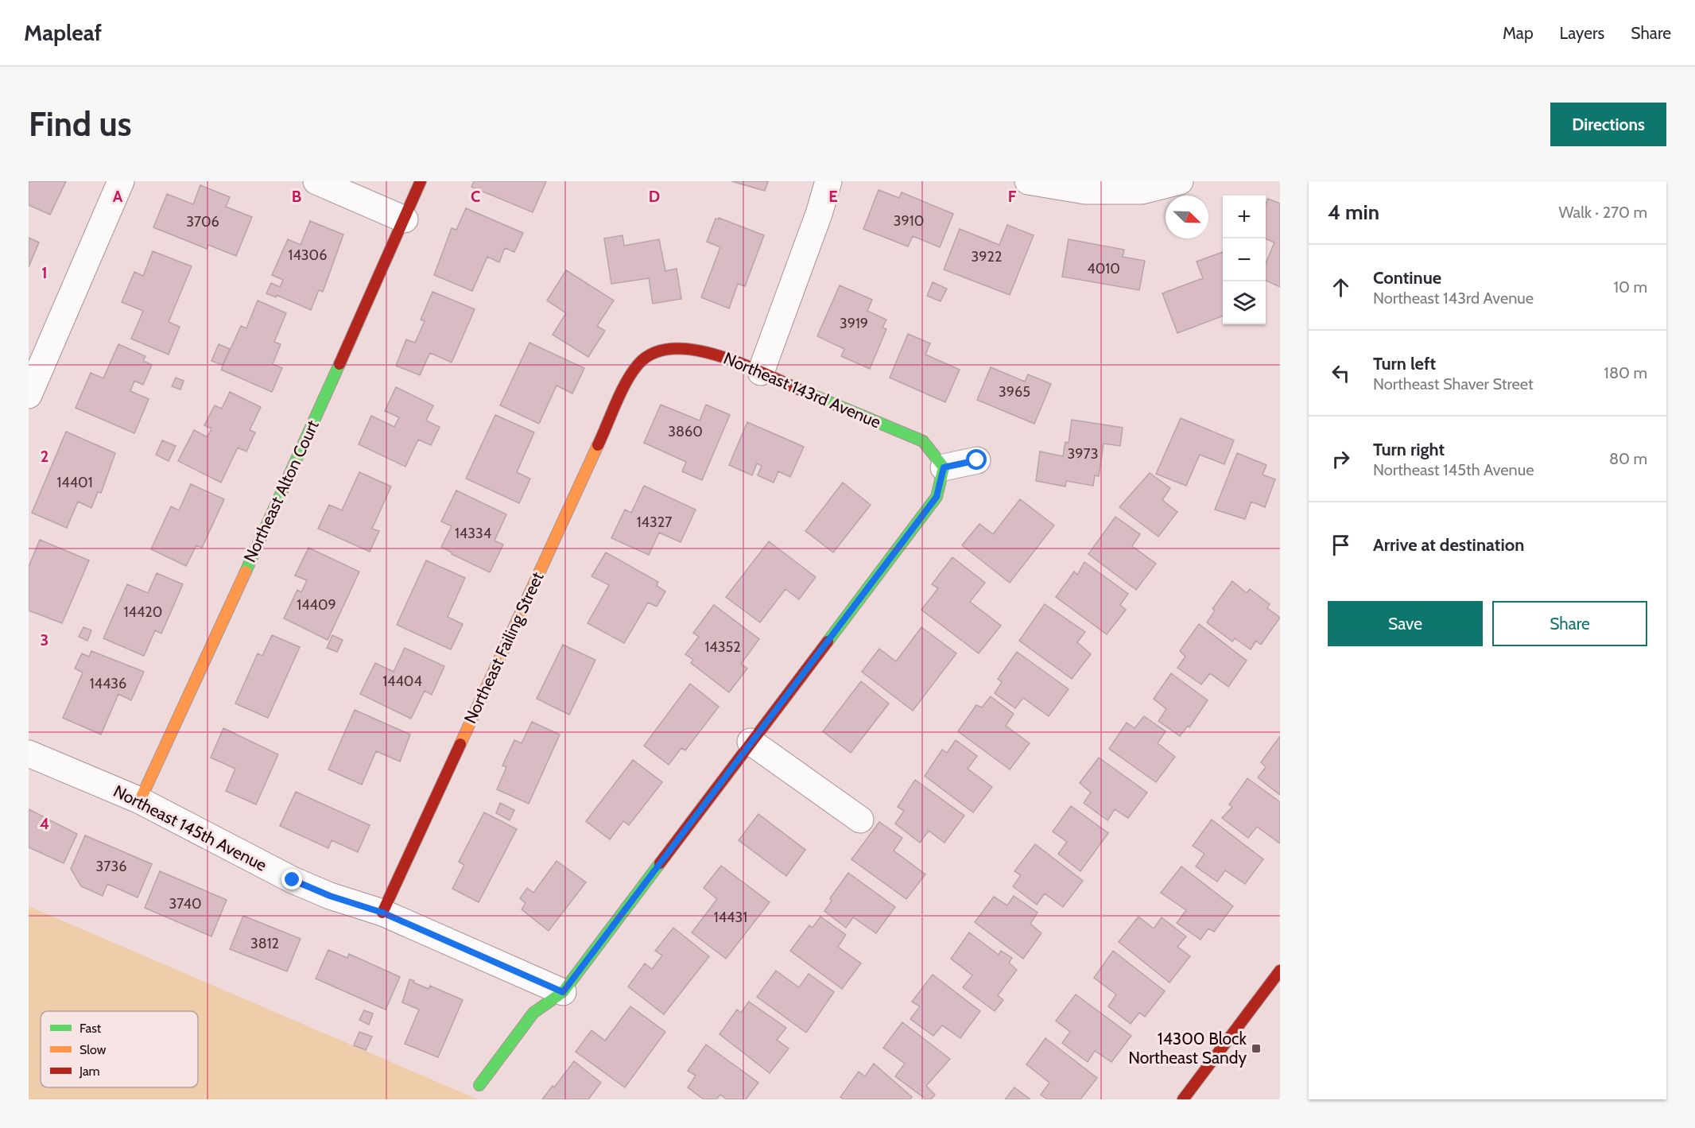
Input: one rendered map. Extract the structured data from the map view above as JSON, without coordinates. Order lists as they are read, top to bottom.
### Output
{
  "streets": {
    "street": [
      "Northeast 143rd Avenue",
      "Northeast Alton Court",
      "Northeast Failing Street",
      "Northeast 145th Avenue"
    ]
  },
  "crossings": [
    ["Northeast 143rd Avenue", "Northeast Failing Street"],
    ["Northeast Alton Court", "Northeast 145th Avenue"],
    ["Northeast Failing Street", "Northeast 145th Avenue"]
  ],
  "places": {
    "transit": ["14300 Block Northeast Sandy"]
  },
  "house_numbers": [
    "3910",
    "3706",
    "14306",
    "3922",
    "4010",
    "3919",
    "3965",
    "3860",
    "3973",
    "14401",
    "14327",
    "14334",
    "14409",
    "14420",
    "14352",
    "14404",
    "14436",
    "3736",
    "3740",
    "14431",
    "3812"
  ],
  "legend": ["Fast", "Slow", "Jam"],
  "north": "bottom right",
  "page": {
    "header": "Mapleaf",
    "nav": ["Map", "Layers", "Share"],
    "buttons": [
      "Directions",
      ["Save", "Share"]
    ],
    "title": "Find us",
    "heading": ["4 min", "Walk · 270 m"],
    "map_buttons": ["+", "−"],
    "list": [
      ["Continue", "Northeast 143rd Avenue", "10 m"],
      ["Turn left", "Northeast Shaver Street", "180 m"],
      ["Turn right", "Northeast 145th Avenue", "80 m"],
      "Arrive at destination"
    ]
  },
  "grid": {
    "columns": [
      "A",
      "B",
      "C",
      "D",
      "E",
      "F"
    ],
    "rows": [
      "1",
      "2",
      "3",
      "4"
    ]
  }
}
